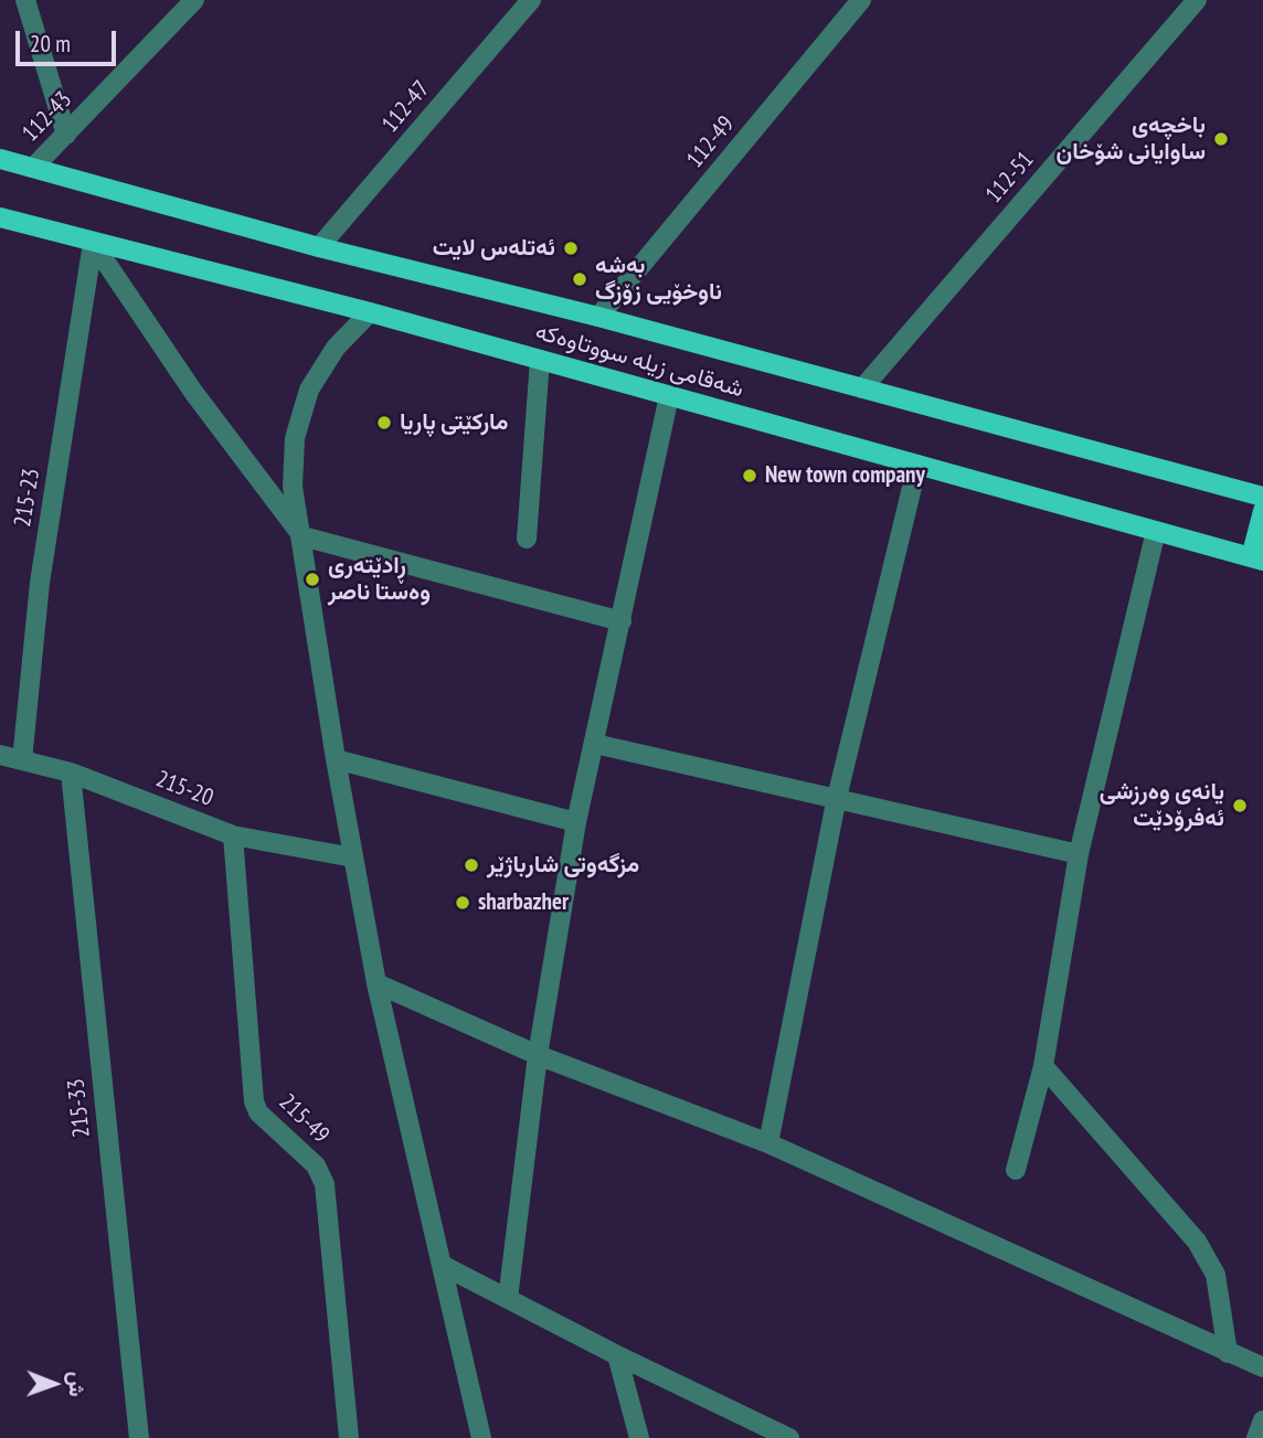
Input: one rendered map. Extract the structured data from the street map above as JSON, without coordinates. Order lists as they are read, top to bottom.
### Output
{
  "streets": {
    "main road": ["شەقامی زیلە سووتاوەکە"],
    "street": [
      "112-47",
      "112-43",
      "112-49",
      "112-51",
      "215-23",
      "215-20",
      "215-33",
      "215-49"
    ]
  },
  "crossings": [
    ["112-47", "شەقامی زیلە سووتاوەکە"],
    ["112-43", "شەقامی زیلە سووتاوەکە"],
    ["112-49", "شەقامی زیلە سووتاوەکە"],
    ["112-51", "شەقامی زیلە سووتاوەکە"],
    ["شەقامی زیلە سووتاوەکە", "215-23"],
    ["215-23", "215-20"],
    ["215-20", "215-33"],
    ["215-20", "215-49"]
  ],
  "places": [
    "باخچەی ساوایانی شۆخان",
    "ئەتلەس لایت",
    "بەشە ناوخۆیی زۆزگ",
    "مارکێتی پاریا",
    "New town company",
    "ڕادێتەری وەستا ناصر",
    "یانەی وەرزشی ئەفرۆدێت",
    "مزگەوتی شارباژێر",
    "sharbazher"
  ],
  "scale_bar": "20 m",
  "north": "right"
}
